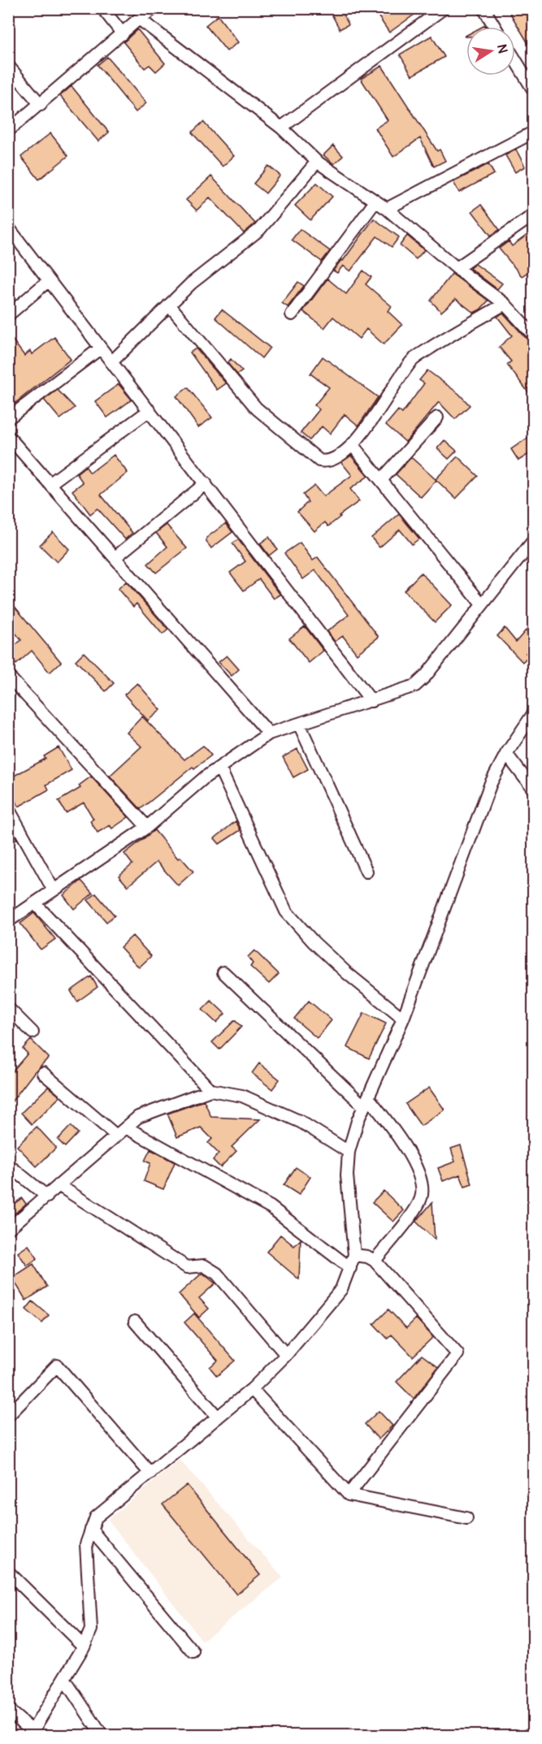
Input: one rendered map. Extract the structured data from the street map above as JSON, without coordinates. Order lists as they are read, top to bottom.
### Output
{
  "north": "right"
}
